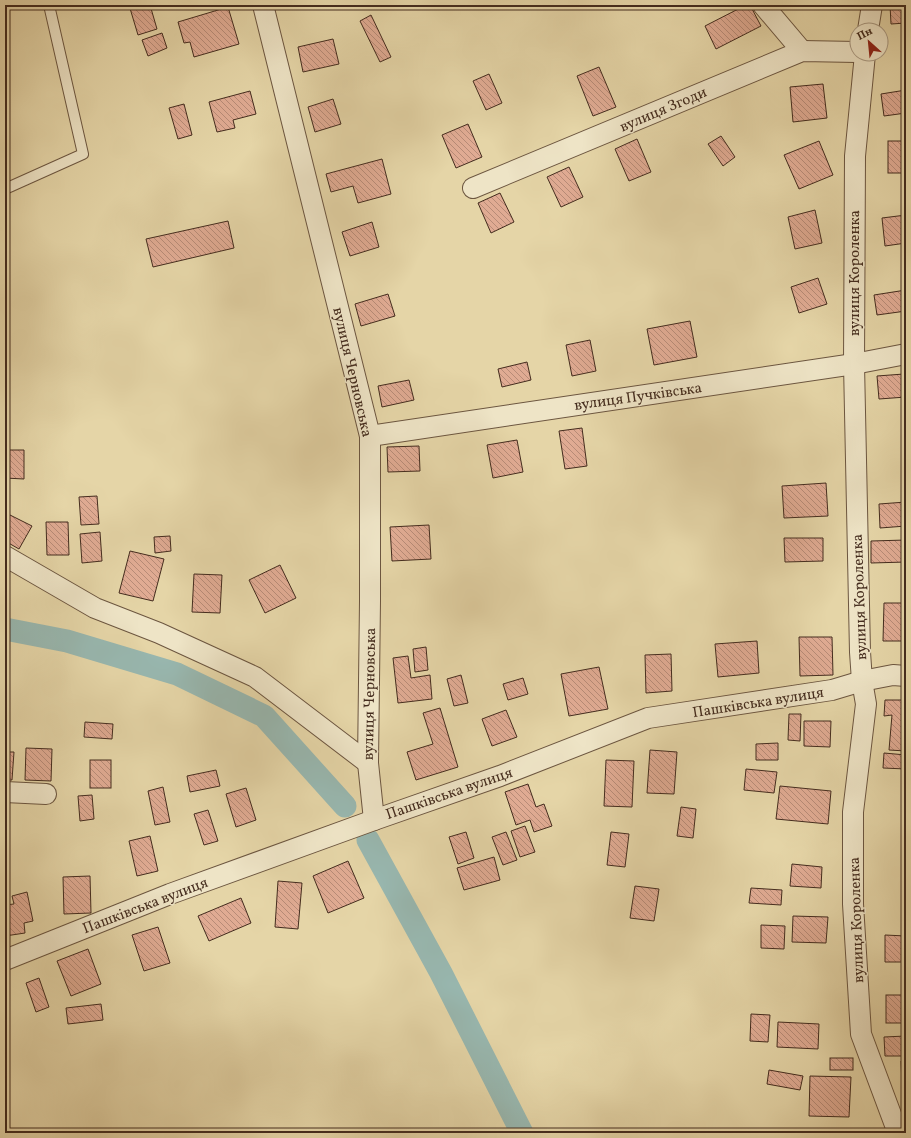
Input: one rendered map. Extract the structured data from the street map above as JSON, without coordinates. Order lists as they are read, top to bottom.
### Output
{
  "streets": {
    "street": [
      "вулиця Згоди",
      "вулиця Короленка",
      "вулиця Черновська",
      "вулиця Пучківська",
      "Пашківська вулиця"
    ]
  },
  "crossings": [
    ["вулиця Короленка", "вулиця Пучківська"],
    ["вулиця Короленка", "Пашківська вулиця"],
    ["вулиця Черновська", "вулиця Пучківська"],
    ["вулиця Черновська", "Пашківська вулиця"]
  ],
  "north": "top left"
}
